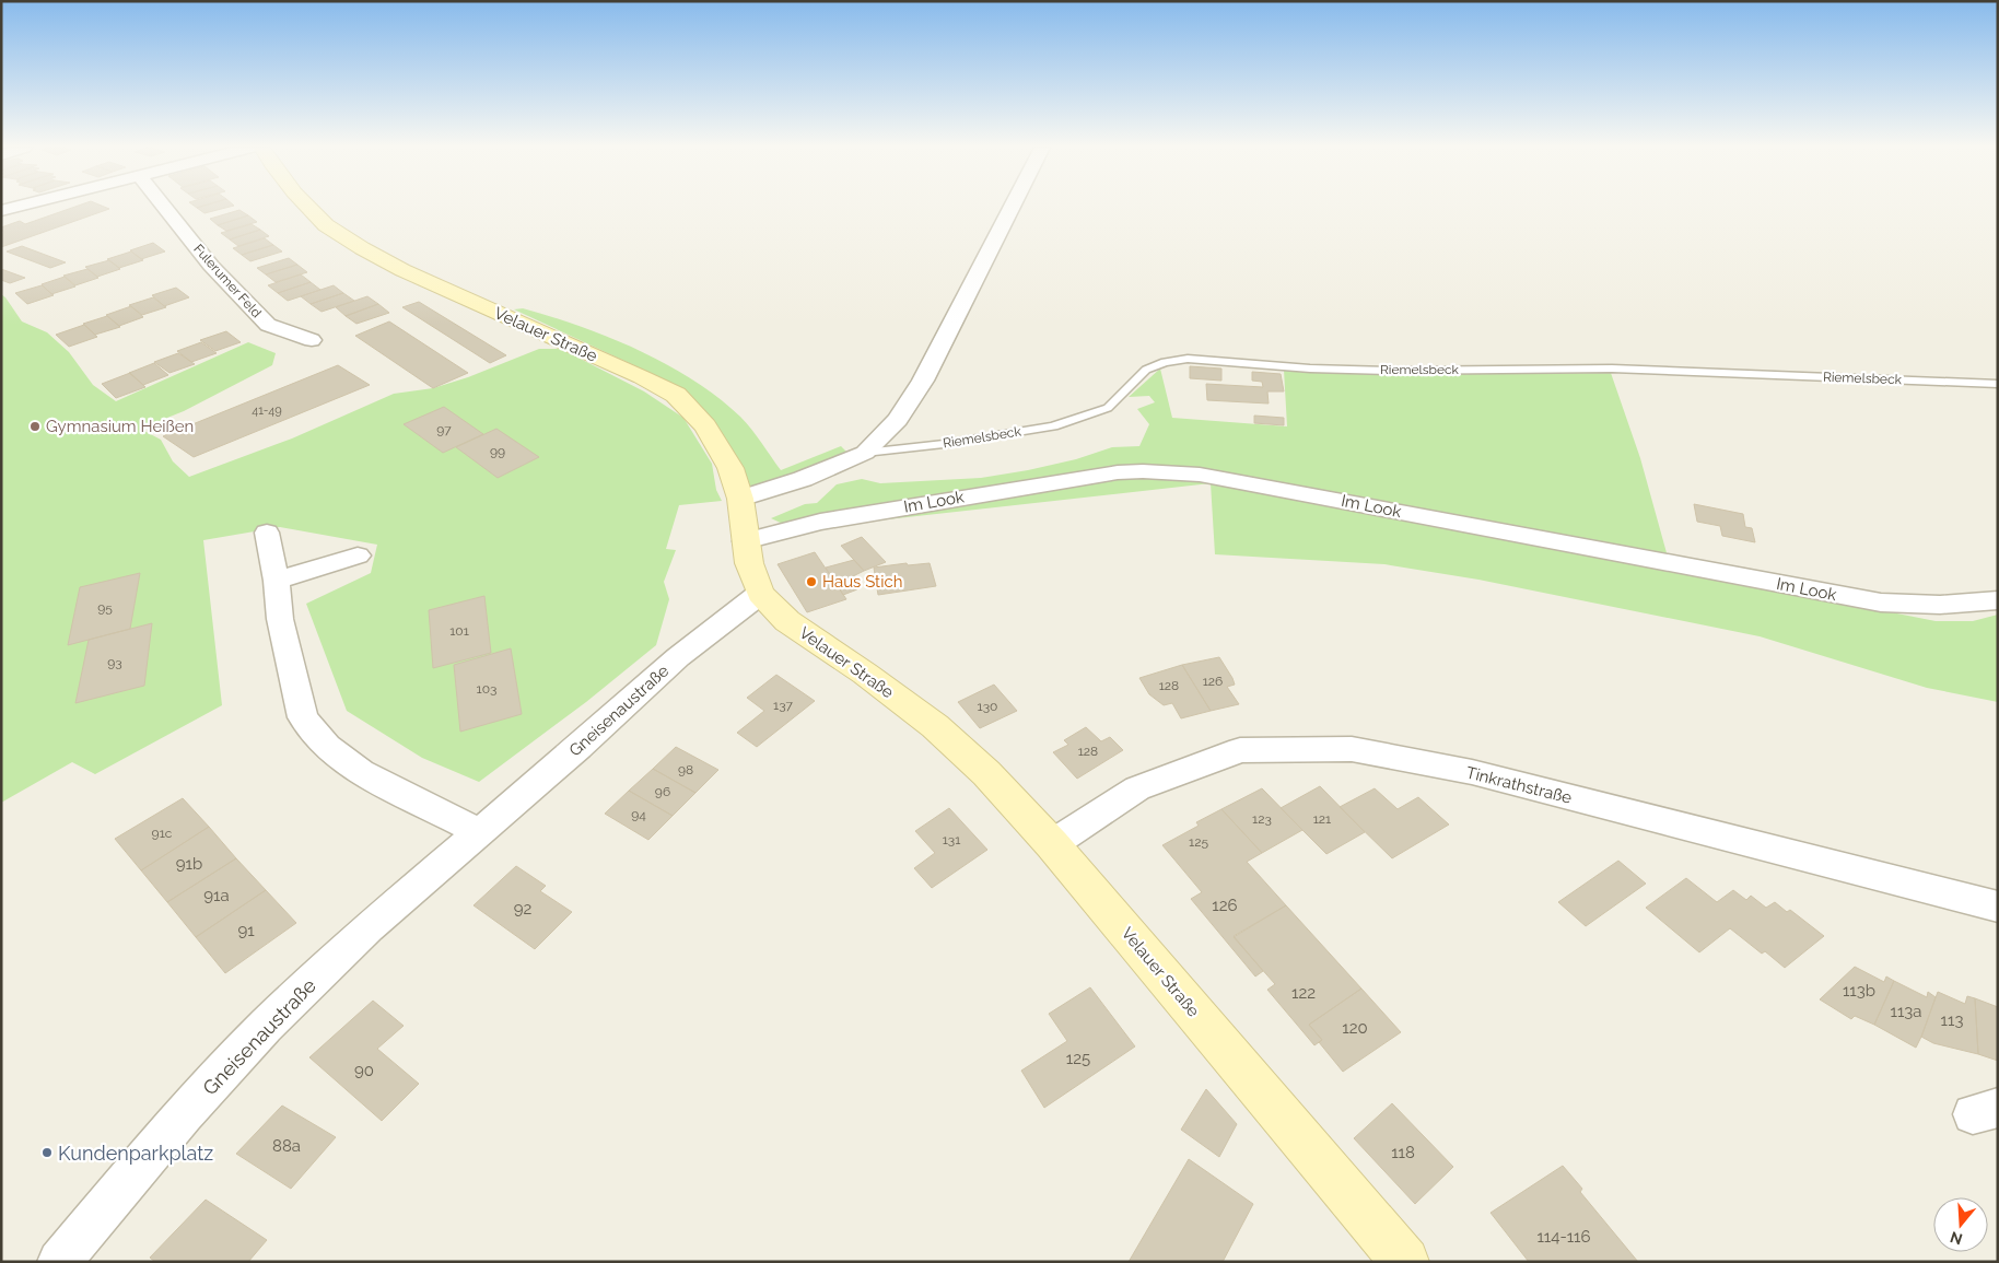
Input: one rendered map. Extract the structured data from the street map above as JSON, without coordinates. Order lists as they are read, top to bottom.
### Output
{
  "streets": {
    "main road": ["Velauer Straße"],
    "street": [
      "Fulerumer Feld",
      "Riemelsbeck",
      "Im Look",
      "Gneisenaustraße",
      "Tinkrathstraße"
    ]
  },
  "crossings": [
    ["Velauer Straße", "Riemelsbeck"],
    ["Velauer Straße", "Im Look"],
    ["Velauer Straße", "Gneisenaustraße"],
    ["Velauer Straße", "Tinkrathstraße"]
  ],
  "places": ["Gymnasium Heißen", "Haus Stich", "Kundenparkplatz"],
  "house_numbers": [
    "41-49",
    "97",
    "99",
    "95",
    "101",
    "93",
    "126",
    "128",
    "103",
    "137",
    "130",
    "128",
    "98",
    "96",
    "94",
    "123",
    "121",
    "91c",
    "131",
    "125",
    "91b",
    "91a",
    "126",
    "92",
    "91",
    "113b",
    "122",
    "113a",
    "113",
    "120",
    "125",
    "90",
    "88a",
    "118",
    "114-116"
  ],
  "north": "bottom"
}
